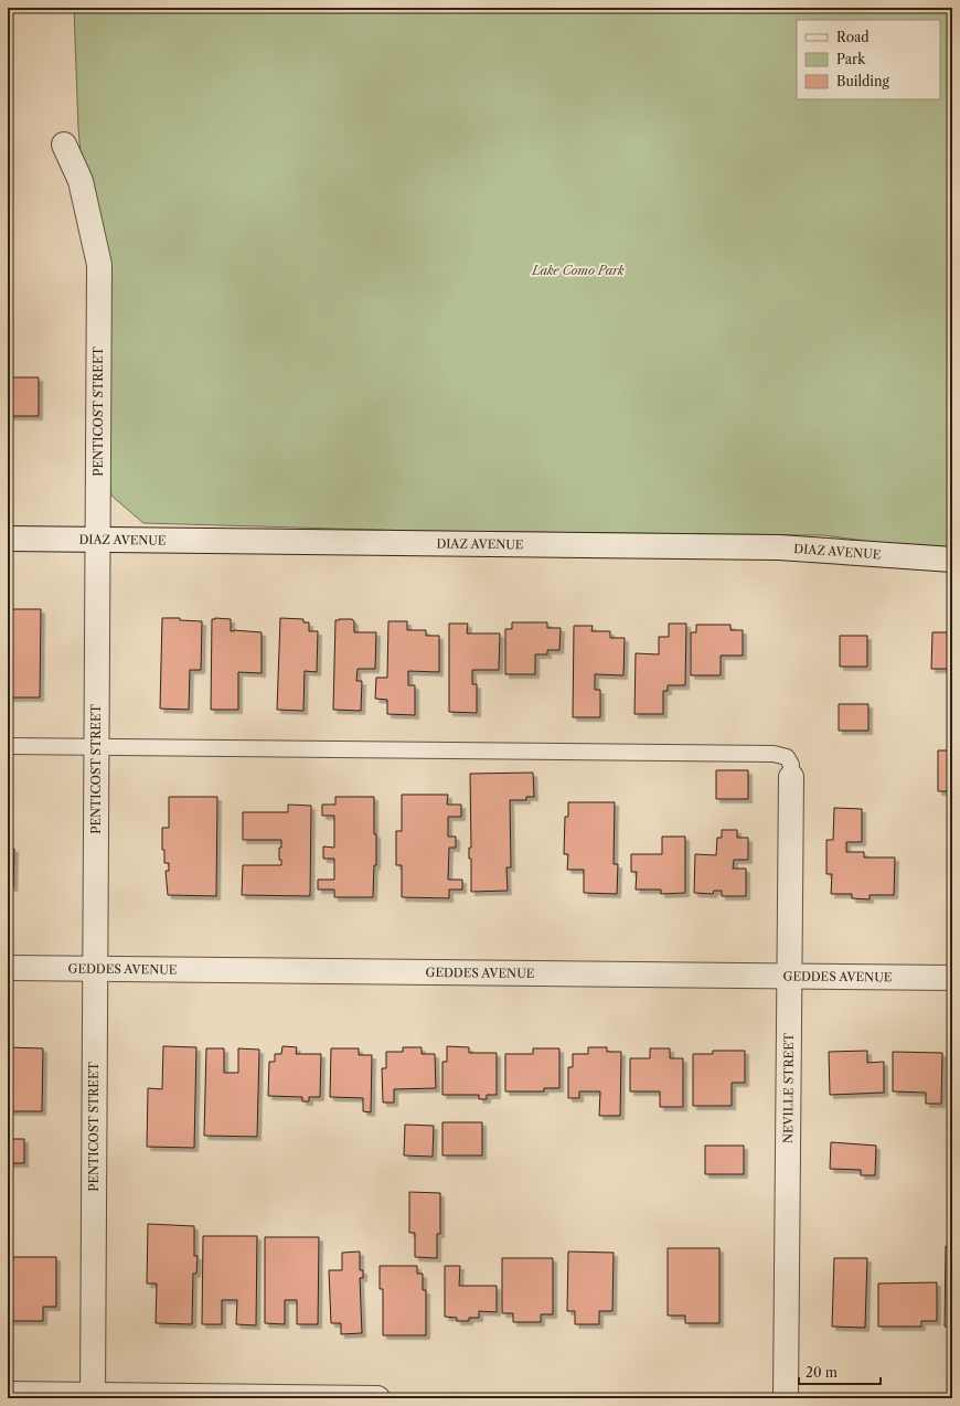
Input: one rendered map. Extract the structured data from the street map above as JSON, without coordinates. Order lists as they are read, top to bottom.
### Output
{
  "streets": {
    "street": [
      "PENTICOST STREET",
      "DIAZ AVENUE",
      "GEDDES AVENUE",
      "NEVILLE STREET"
    ]
  },
  "crossings": [
    ["PENTICOST STREET", "DIAZ AVENUE"],
    ["PENTICOST STREET", "GEDDES AVENUE"],
    ["GEDDES AVENUE", "NEVILLE STREET"]
  ],
  "parks": ["Lake Como Park"],
  "legend": ["Road", "Park", "Building"],
  "scale_bar": "20 m"
}
